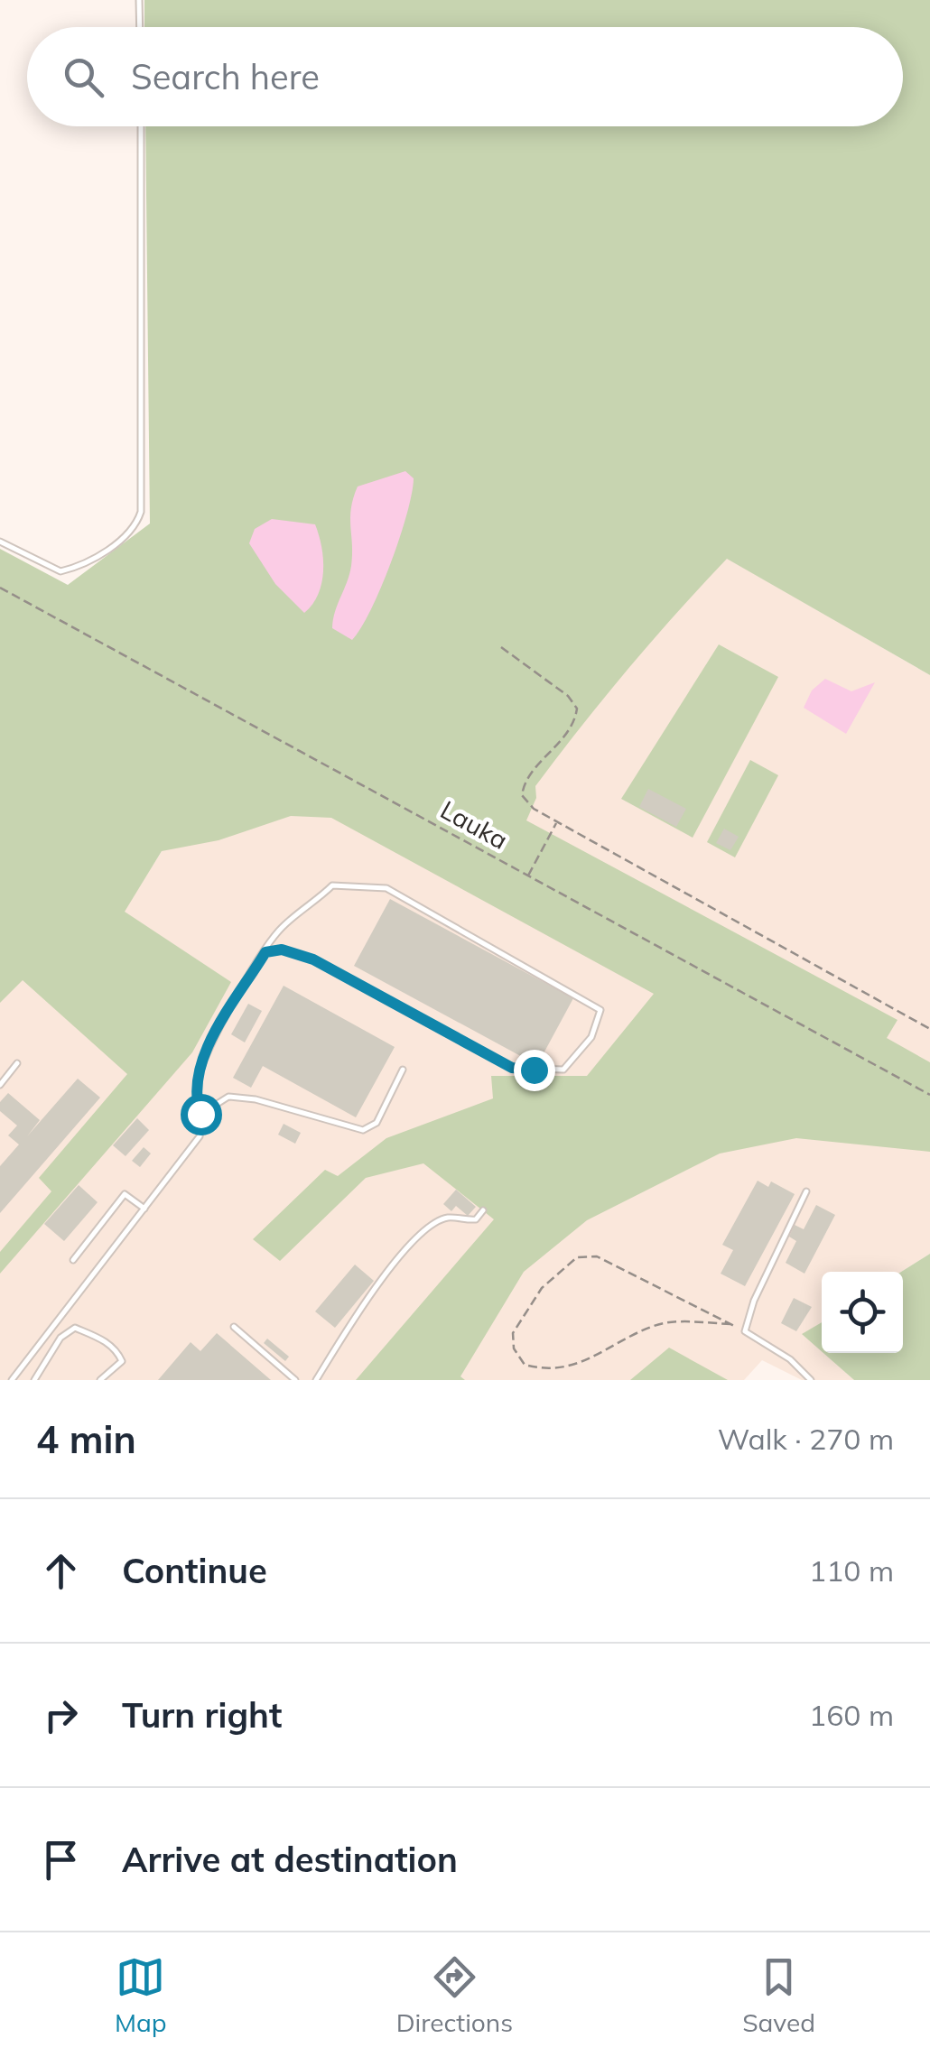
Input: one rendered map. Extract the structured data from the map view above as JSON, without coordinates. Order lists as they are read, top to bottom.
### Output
{
  "streets": {
    "path": ["Lauka"]
  },
  "page": {
    "search": "Search here",
    "heading": ["4 min", "Walk · 270 m"],
    "list": [
      ["Continue", "110 m"],
      ["Turn right", "160 m"],
      "Arrive at destination"
    ],
    "nav": ["Map", "Directions", "Saved"]
  }
}
